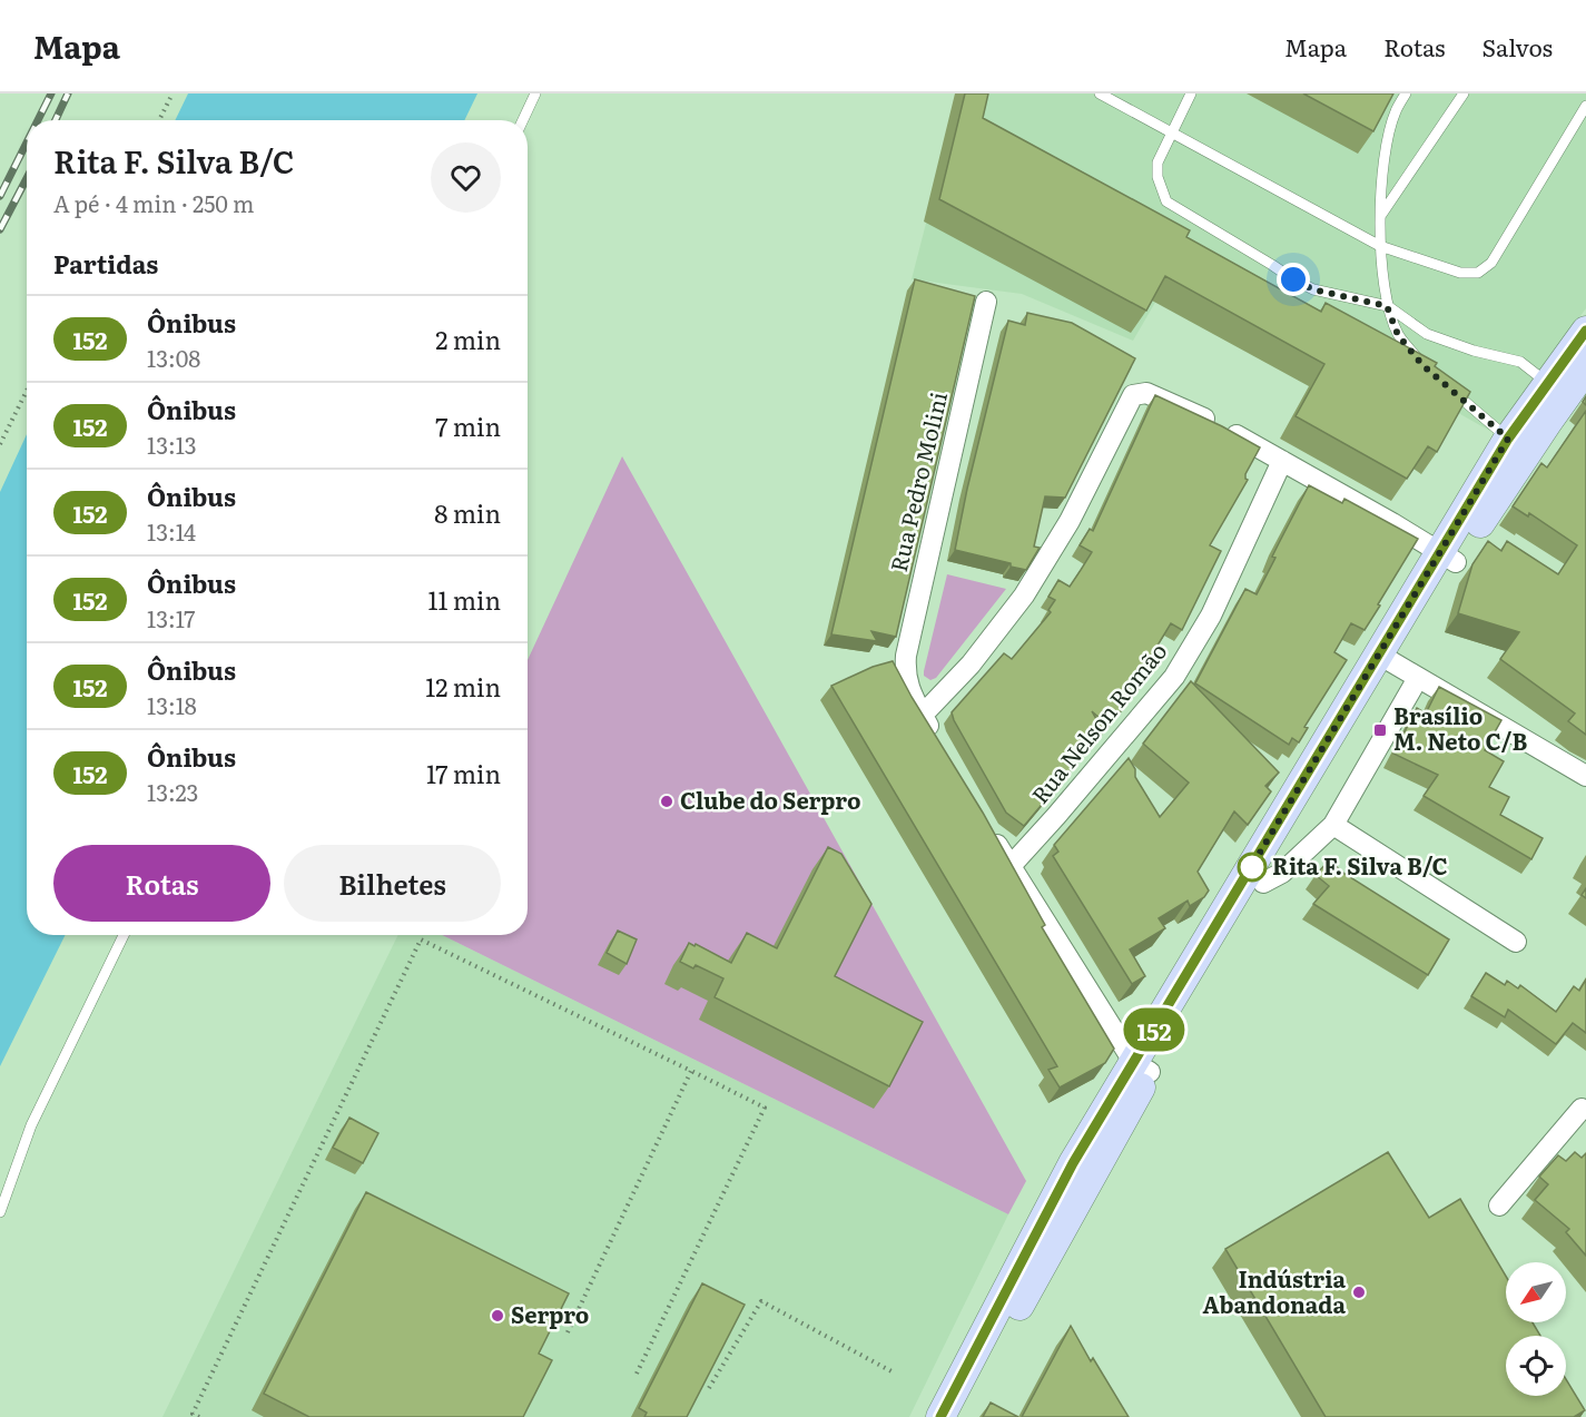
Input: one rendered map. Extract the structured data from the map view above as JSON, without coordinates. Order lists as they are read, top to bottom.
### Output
{
  "streets": {
    "street": ["Rua Pedro Molini", "Rua Nelson Romão"]
  },
  "places": {
    "transit": ["Brasílio M. Neto C/B"],
    "other": [
      "Clube do Serpro",
      "Rita F. Silva B/C",
      "Indústria Abandonada",
      "Serpro"
    ]
  },
  "lines": ["bus line 152"],
  "north": "bottom left",
  "page": {
    "header": "Mapa",
    "nav": ["Mapa", "Rotas", "Salvos"],
    "on_map": "152",
    "heading": [
      ["Rita F. Silva B/C", "A pé · 4 min · 250 m"],
      "Partidas"
    ],
    "list": [
      {
        "mark": "152",
        "name": "Ônibus",
        "note": "13:08",
        "value": "2 min"
      },
      {
        "mark": "152",
        "name": "Ônibus",
        "note": "13:13",
        "value": "7 min"
      },
      {
        "mark": "152",
        "name": "Ônibus",
        "note": "13:14",
        "value": "8 min"
      },
      {
        "mark": "152",
        "name": "Ônibus",
        "note": "13:17",
        "value": "11 min"
      },
      {
        "mark": "152",
        "name": "Ônibus",
        "note": "13:18",
        "value": "12 min"
      },
      {
        "mark": "152",
        "name": "Ônibus",
        "note": "13:23",
        "value": "17 min"
      }
    ],
    "buttons": ["Rotas", "Bilhetes"]
  }
}
